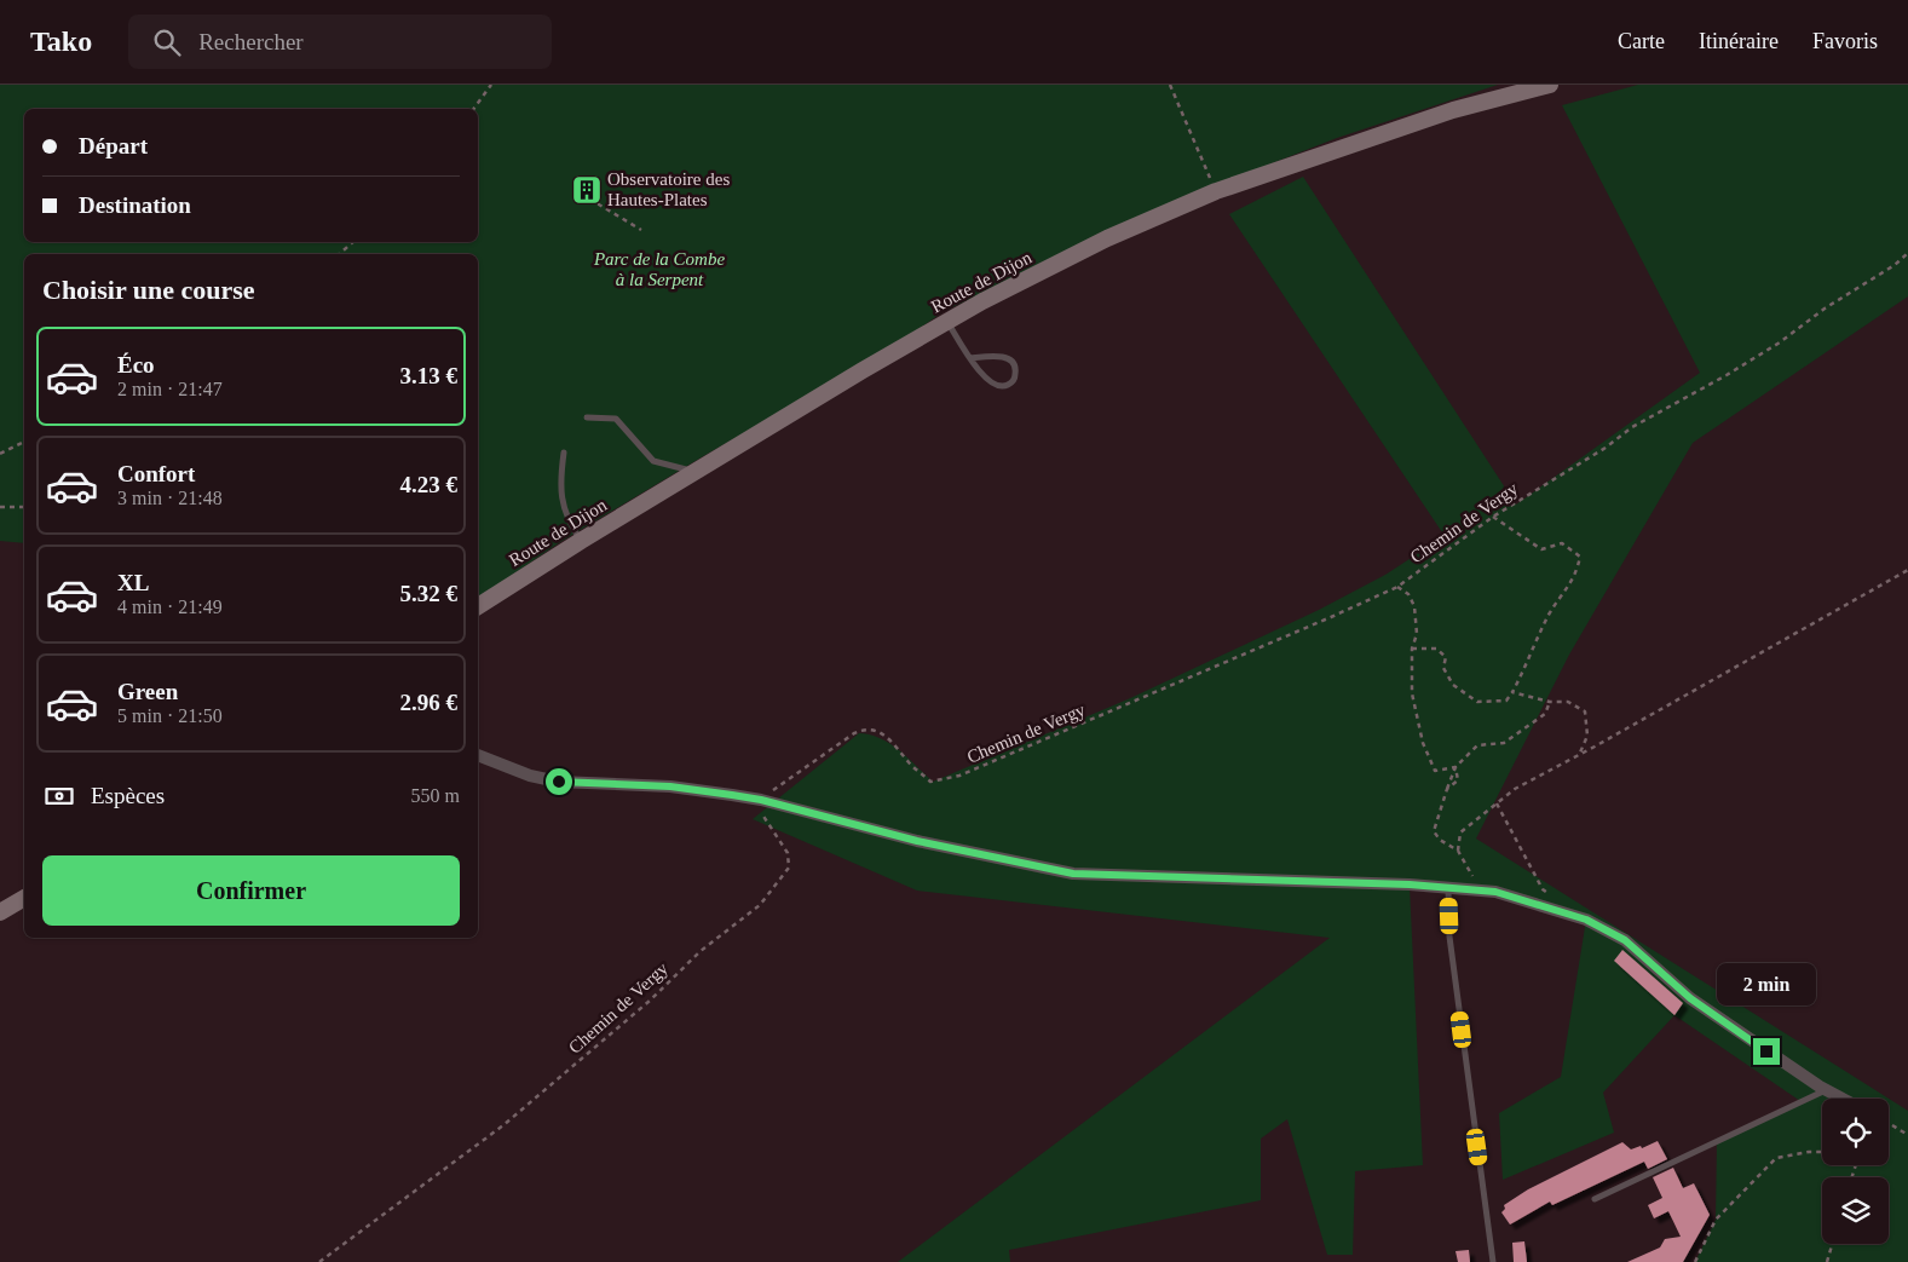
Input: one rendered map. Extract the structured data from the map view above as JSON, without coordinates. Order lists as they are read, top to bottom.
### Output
{
  "streets": {
    "main road": ["Route de Dijon"],
    "path": ["Chemin de Vergy"]
  },
  "parks": ["Parc de la Combe à la Serpent"],
  "places": {
    "building": ["Observatoire des Hautes-Plates"]
  },
  "page": {
    "header": "Tako",
    "search": "Rechercher",
    "nav": ["Carte", "Itinéraire", "Favoris"],
    "banner": ["Départ", "Destination"],
    "heading": "Choisir une course",
    "list": [
      {
        "name": "Éco",
        "note": "2 min · 21:47",
        "value": "3.13 €"
      },
      {
        "name": "Confort",
        "note": "3 min · 21:48",
        "value": "4.23 €"
      },
      {
        "name": "XL",
        "note": "4 min · 21:49",
        "value": "5.32 €"
      },
      {
        "name": "Green",
        "note": "5 min · 21:50",
        "value": "2.96 €"
      }
    ],
    "pay": ["Espèces", "550 m"],
    "buttons": "Confirmer",
    "bubble": "2 min"
  }
}
